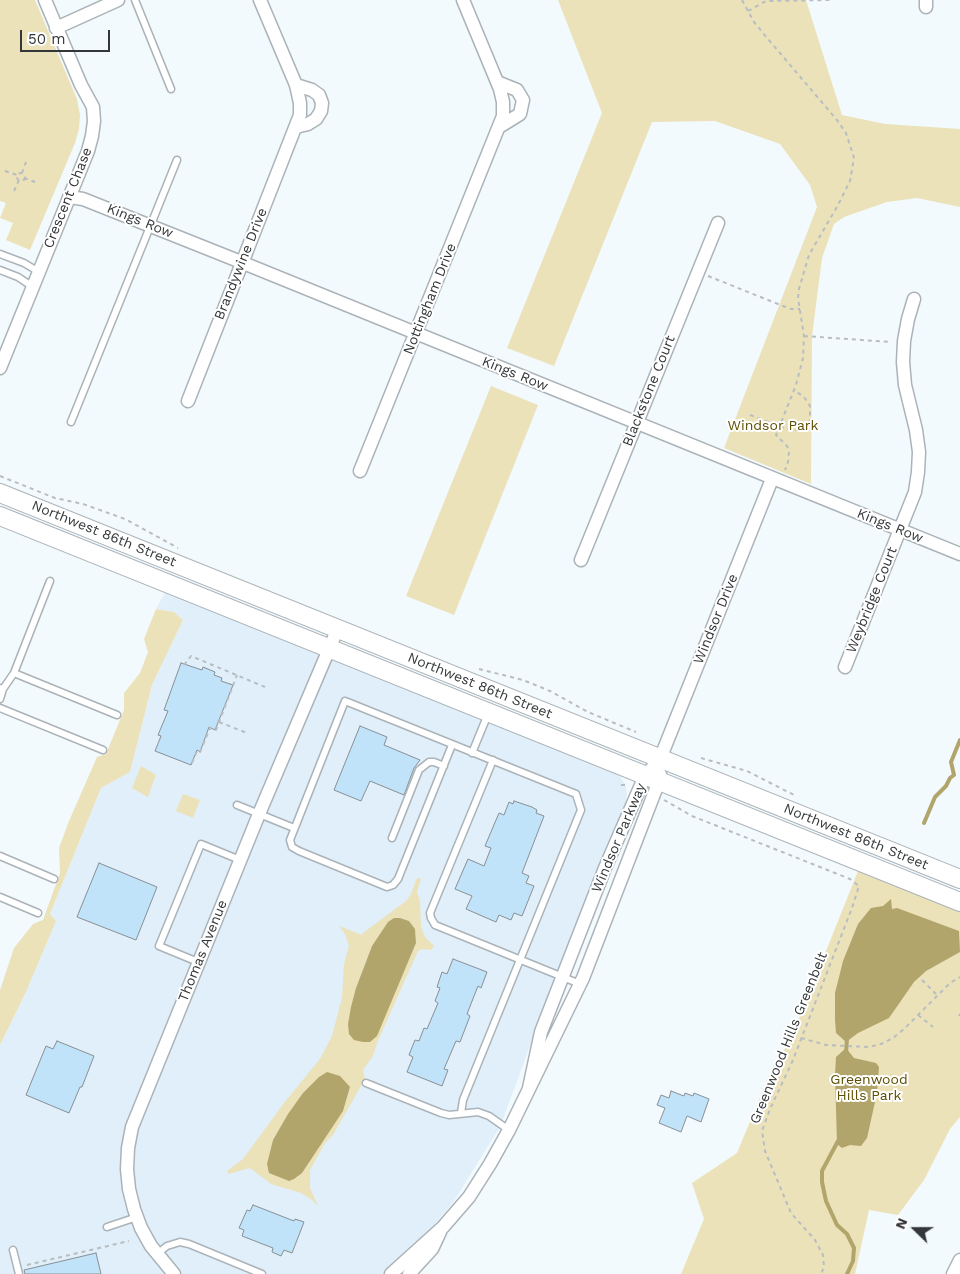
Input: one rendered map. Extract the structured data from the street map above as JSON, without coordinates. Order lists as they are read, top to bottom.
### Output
{
  "streets": {
    "main road": ["Northwest 86th Street"],
    "street": [
      "Crescent Chase",
      "Kings Row",
      "Brandywine Drive",
      "Nottingham Drive",
      "Blackstone Court",
      "Weybridge Court",
      "Windsor Drive",
      "Windsor Parkway",
      "Thomas Avenue"
    ],
    "path": ["Greenwood Hills Greenbelt"]
  },
  "crossings": [
    ["Crescent Chase", "Kings Row"],
    ["Kings Row", "Brandywine Drive"],
    ["Kings Row", "Nottingham Drive"],
    ["Kings Row", "Blackstone Court"],
    ["Kings Row", "Weybridge Court"],
    ["Kings Row", "Windsor Drive"],
    ["Northwest 86th Street", "Windsor Drive"],
    ["Northwest 86th Street", "Windsor Parkway"],
    ["Northwest 86th Street", "Thomas Avenue"],
    ["Windsor Drive", "Windsor Parkway"]
  ],
  "parks": ["Windsor Park", "Greenwood Hills Park"],
  "scale_bar": "50 m",
  "north": "left"
}
